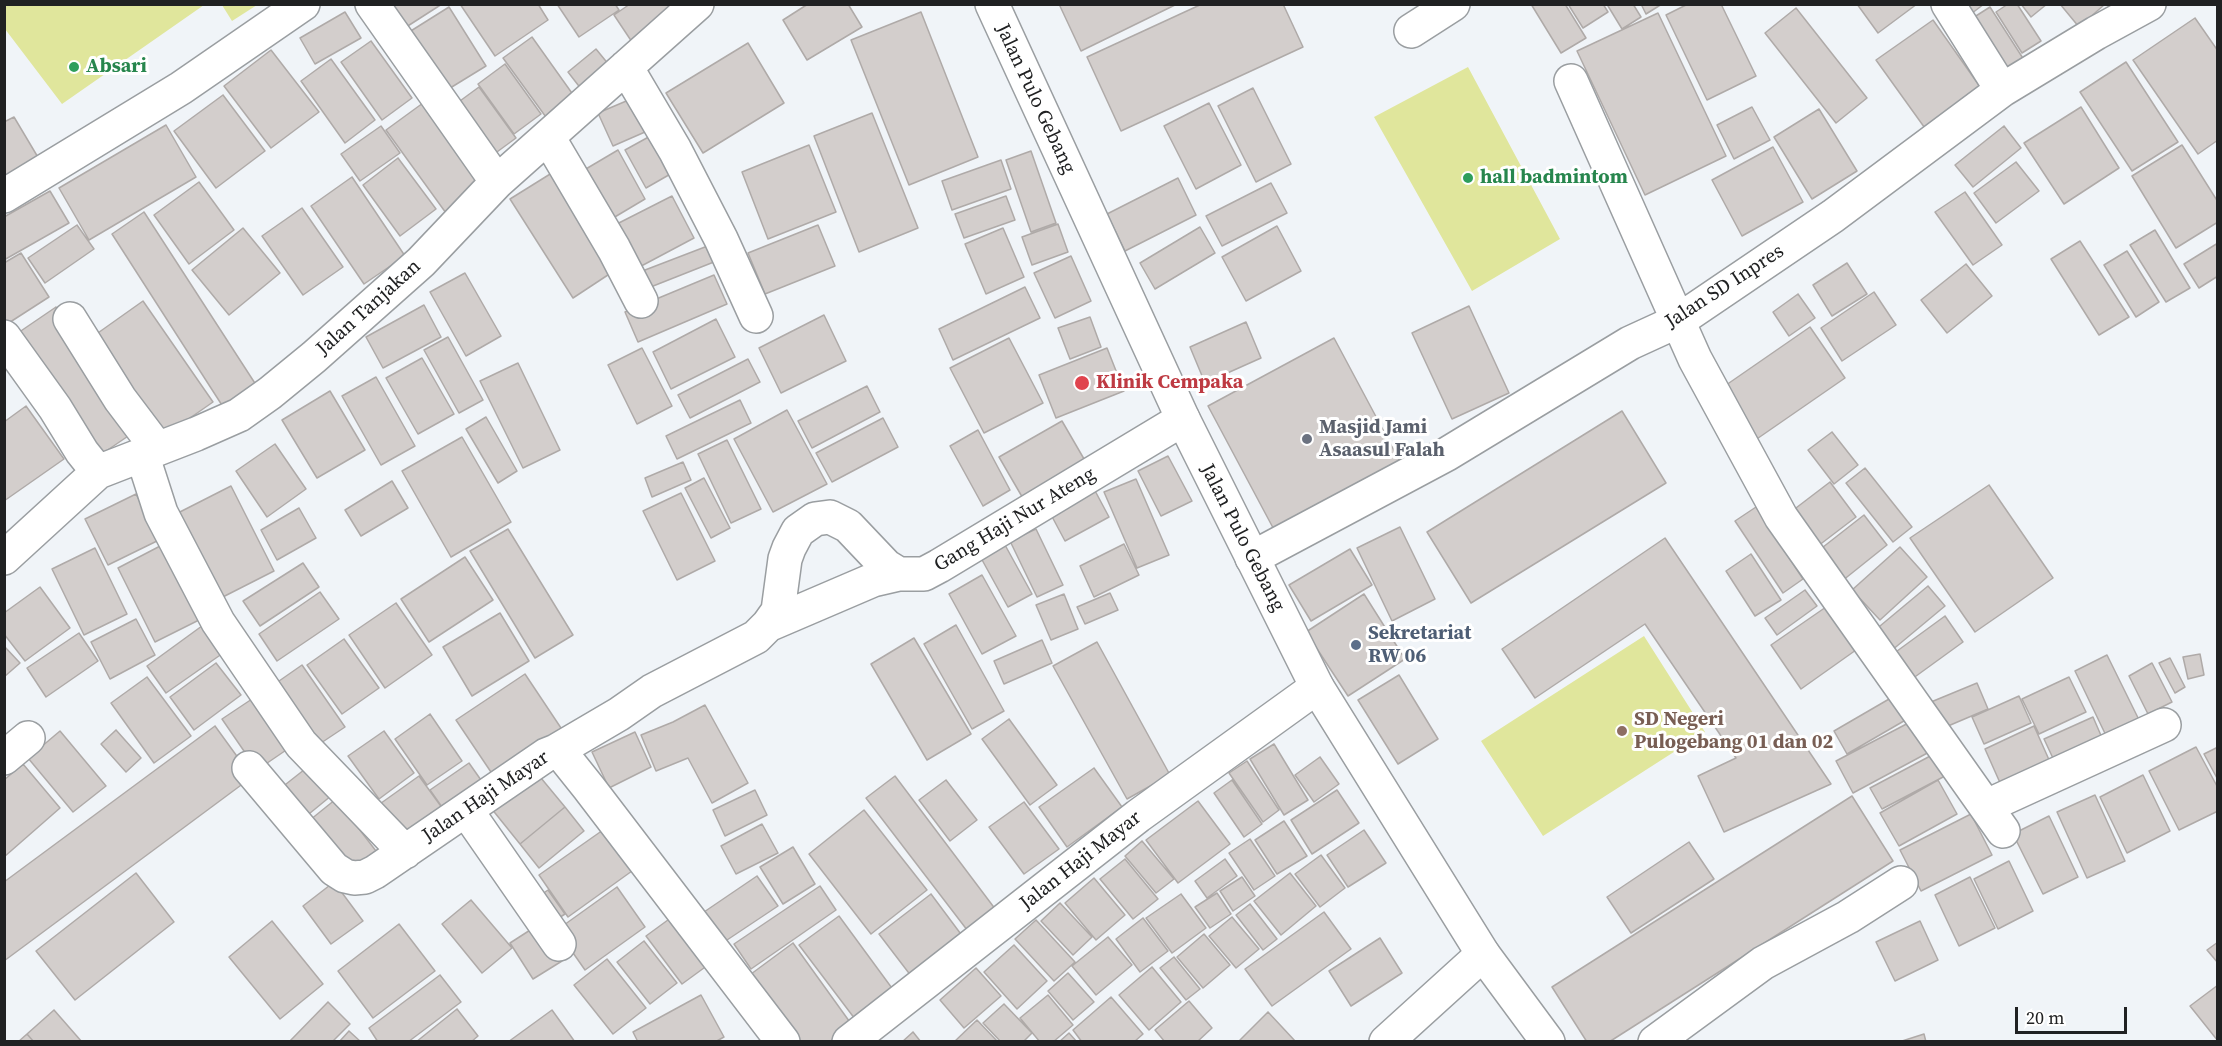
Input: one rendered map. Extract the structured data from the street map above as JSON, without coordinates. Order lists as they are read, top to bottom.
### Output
{
  "streets": {
    "street": [
      "Jalan Pulo Gebang",
      "Jalan SD Inpres",
      "Jalan Tanjakan",
      "Gang Haji Nur Ateng",
      "Jalan Haji Mayar"
    ]
  },
  "crossings": [
    ["Jalan Pulo Gebang", "Jalan SD Inpres"],
    ["Jalan Pulo Gebang", "Gang Haji Nur Ateng"],
    ["Jalan Pulo Gebang", "Jalan Haji Mayar"],
    ["Gang Haji Nur Ateng", "Jalan Haji Mayar"]
  ],
  "places": [
    "Absari",
    "hall badmintom",
    "Klinik Cempaka",
    "Masjid Jami Asaasul Falah",
    "Sekretariat RW 06",
    "SD Negeri Pulogebang 01 dan 02"
  ],
  "scale_bar": "20 m"
}
